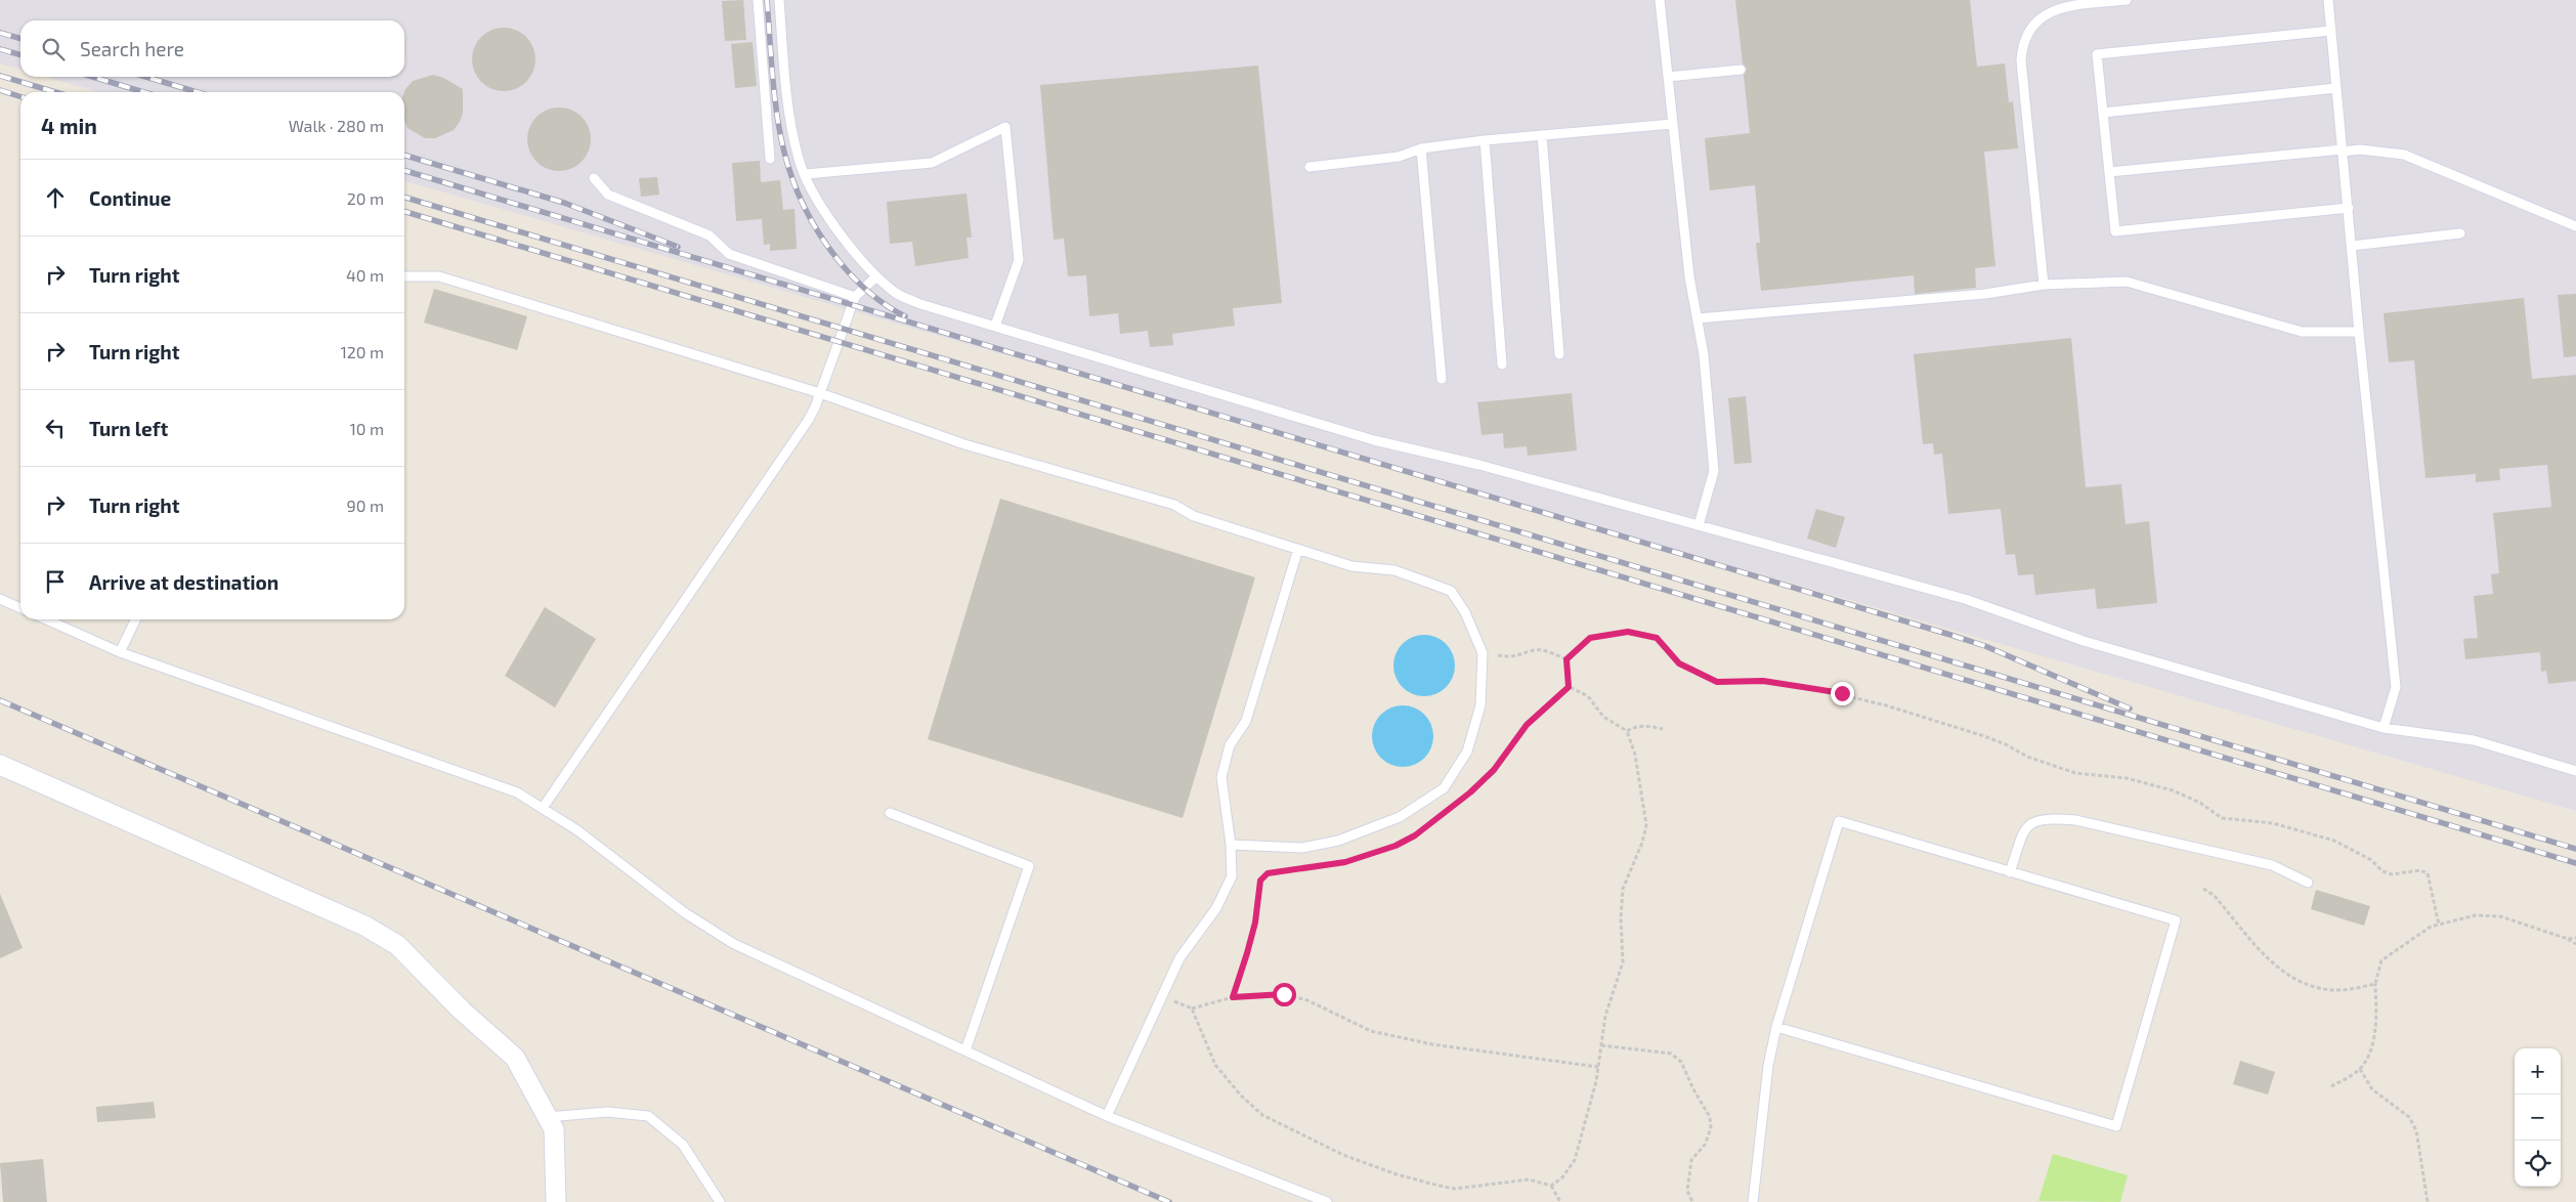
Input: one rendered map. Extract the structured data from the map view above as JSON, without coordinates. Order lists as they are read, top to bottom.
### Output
{
  "page": {
    "search": "Search here",
    "heading": ["4 min", "Walk · 280 m"],
    "list": [
      ["Continue", "20 m"],
      ["Turn right", "40 m"],
      ["Turn right", "120 m"],
      ["Turn left", "10 m"],
      ["Turn right", "90 m"],
      "Arrive at destination"
    ],
    "map_buttons": ["+", "−"]
  }
}
